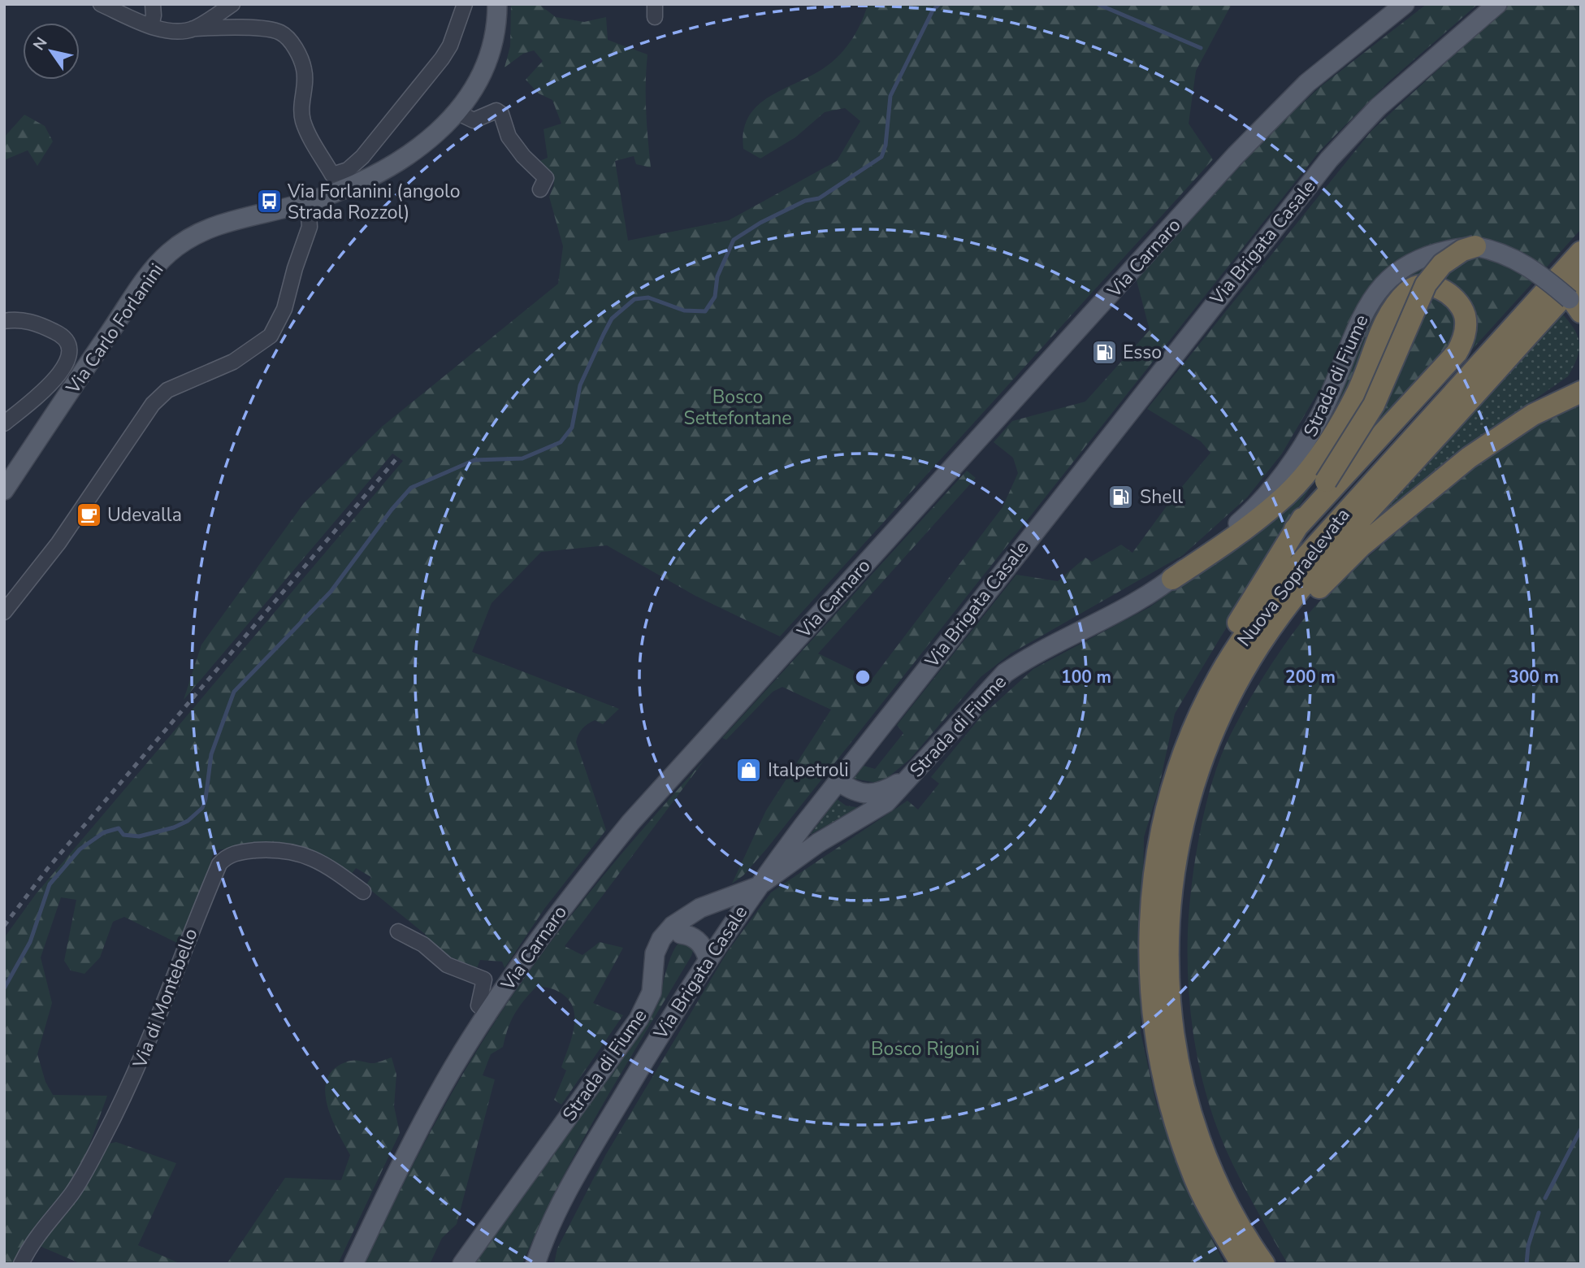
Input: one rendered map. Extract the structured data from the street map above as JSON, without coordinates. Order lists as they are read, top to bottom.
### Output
{
  "streets": {
    "highway": ["Nuova Sopraelevata"],
    "main road": [
      "Via Brigata Casale",
      "Via Carnaro",
      "Via Carlo Forlanini",
      "Strada di Fiume"
    ],
    "street": ["Via di Montebello"]
  },
  "crossings": [
    ["Via Brigata Casale", "Strada di Fiume"]
  ],
  "parks": ["Bosco Settefontane", "Bosco Rigoni"],
  "places": {
    "bus stop": ["Via Forlanini (angolo Strada Rozzol)"],
    "fuel station": ["Esso", "Shell"],
    "cafe": ["Udevalla"],
    "shop": ["Italpetroli"]
  },
  "north": "top left",
  "rings": ["100 m", "200 m", "300 m"]
}
